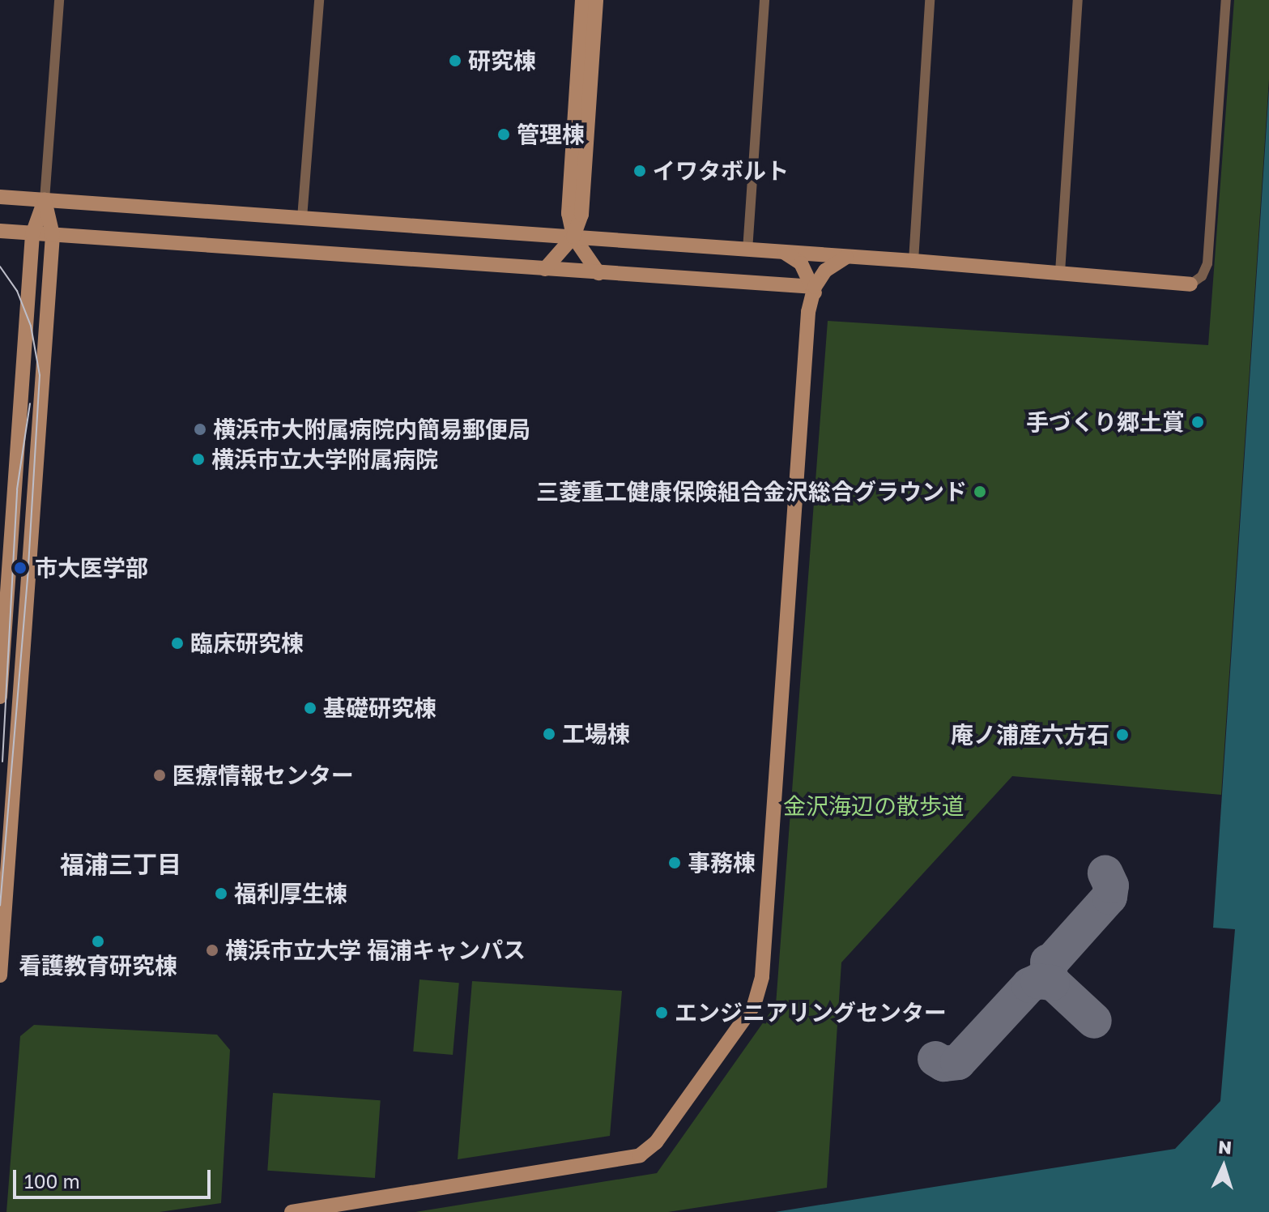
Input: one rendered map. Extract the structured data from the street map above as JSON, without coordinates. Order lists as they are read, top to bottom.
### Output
{
  "districts": ["福浦三丁目"],
  "parks": ["金沢海辺の散歩道"],
  "places": [
    "研究棟",
    "管理棟",
    "イワタボルト",
    "手づくり郷土賞",
    "横浜市大附属病院内簡易郵便局",
    "横浜市立大学附属病院",
    "三菱重工健康保険組合金沢総合グラウンド",
    "市大医学部",
    "臨床研究棟",
    "基礎研究棟",
    "工場棟",
    "庵ノ浦産六方石",
    "医療情報センター",
    "事務棟",
    "福利厚生棟",
    "看護教育研究棟",
    "横浜市立大学 福浦キャンパス",
    "エンジニアリングセンター"
  ],
  "scale_bar": "100 m",
  "north": "top"
}
